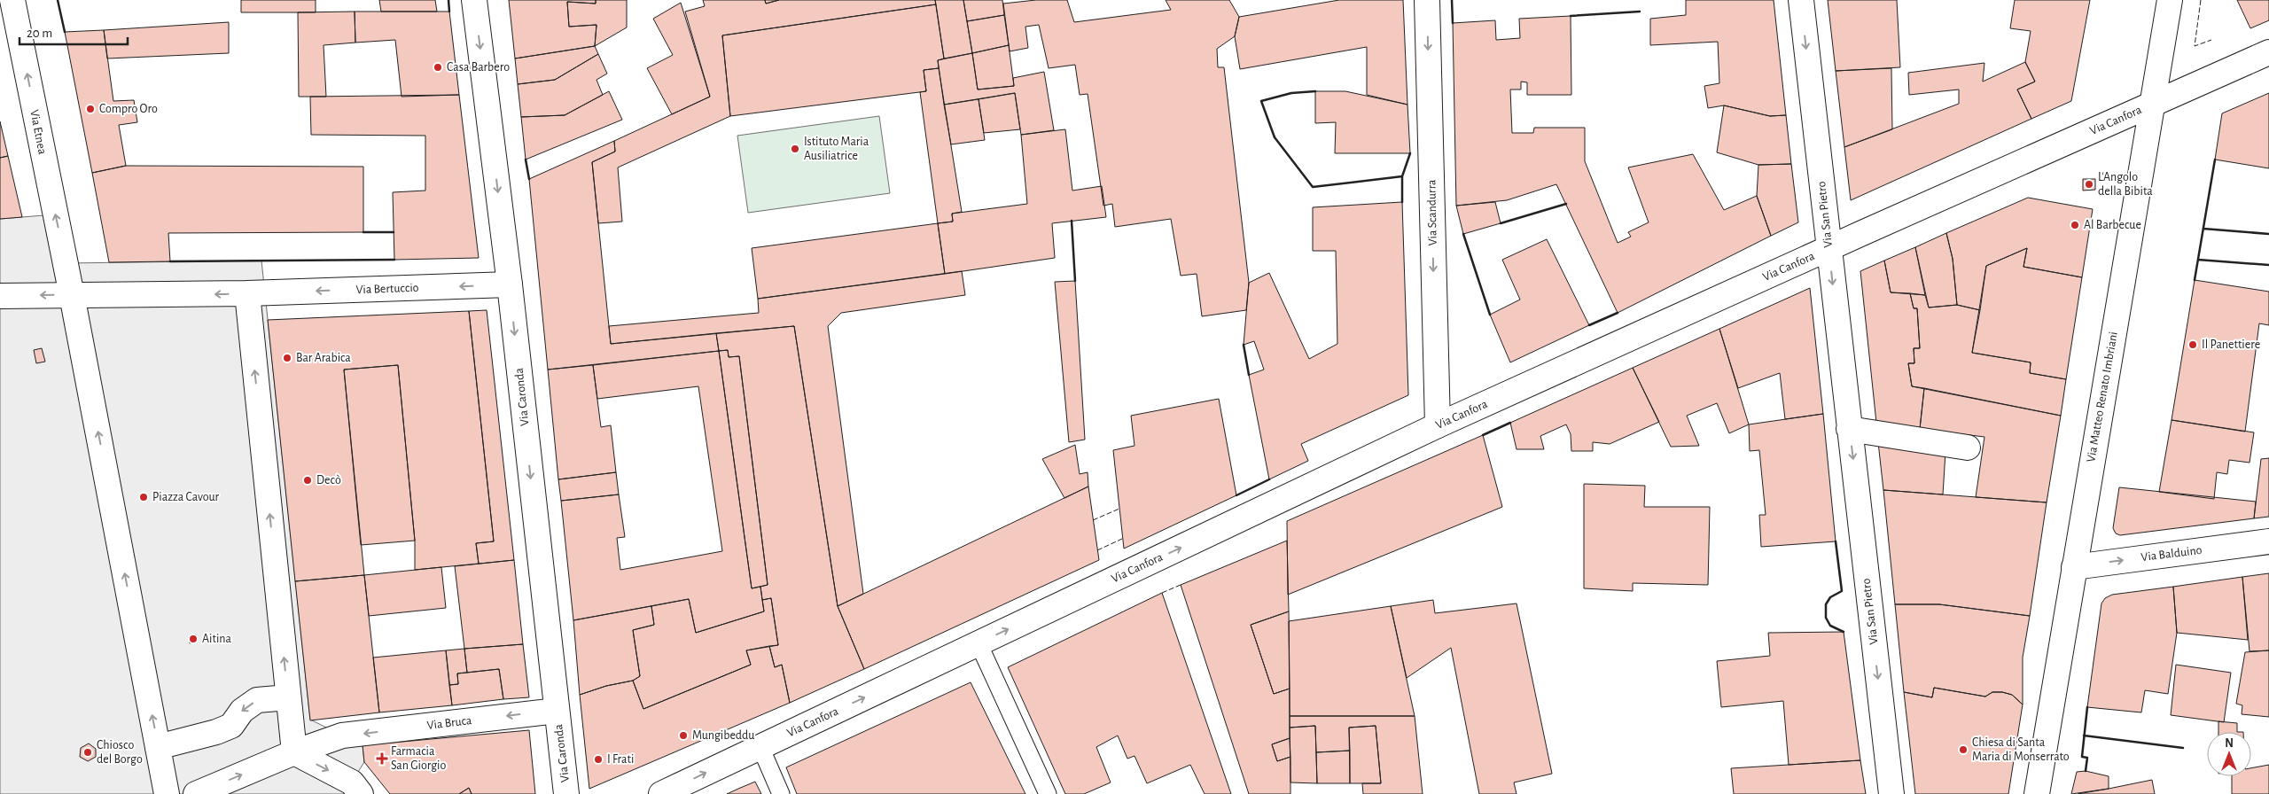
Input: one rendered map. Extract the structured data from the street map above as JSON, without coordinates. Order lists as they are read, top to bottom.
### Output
{
  "streets": {
    "street": [
      "Via Canfora",
      "Via Etnea",
      "Via Scandurra",
      "Via San Pietro",
      "Via Bertuccio",
      "Via Caronda",
      "Via Matteo Renato Imbriani",
      "Via Balduino",
      "Via Bruca"
    ]
  },
  "crossings": [
    ["Via Canfora", "Via Scandurra"],
    ["Via Canfora", "Via San Pietro"],
    ["Via Canfora", "Via Matteo Renato Imbriani"],
    ["Via Etnea", "Via Bertuccio"],
    ["Via Bertuccio", "Via Caronda"],
    ["Via Caronda", "Via Bruca"],
    ["Via Matteo Renato Imbriani", "Via Balduino"]
  ],
  "one_way": [
    "Via Canfora",
    "Via Scandurra",
    "Via San Pietro",
    "Via Bertuccio",
    "Via Caronda",
    "Via Balduino"
  ],
  "places": {
    "other": [
      "Casa Barbero",
      "Compro Oro",
      "Istituto Maria Ausiliatrice",
      "L'Angolo della Bibita",
      "Al Barbecue",
      "Il Panettiere",
      "Bar Arabica",
      "Decò",
      "Piazza Cavour",
      "Aitina",
      "Mungibeddu",
      "Chiesa di Santa Maria di Monserrato",
      "Chiosco del Borgo",
      "I Frati"
    ],
    "health": ["Farmacia San Giorgio"]
  },
  "scale_bar": "20 m",
  "north": "top"
}
